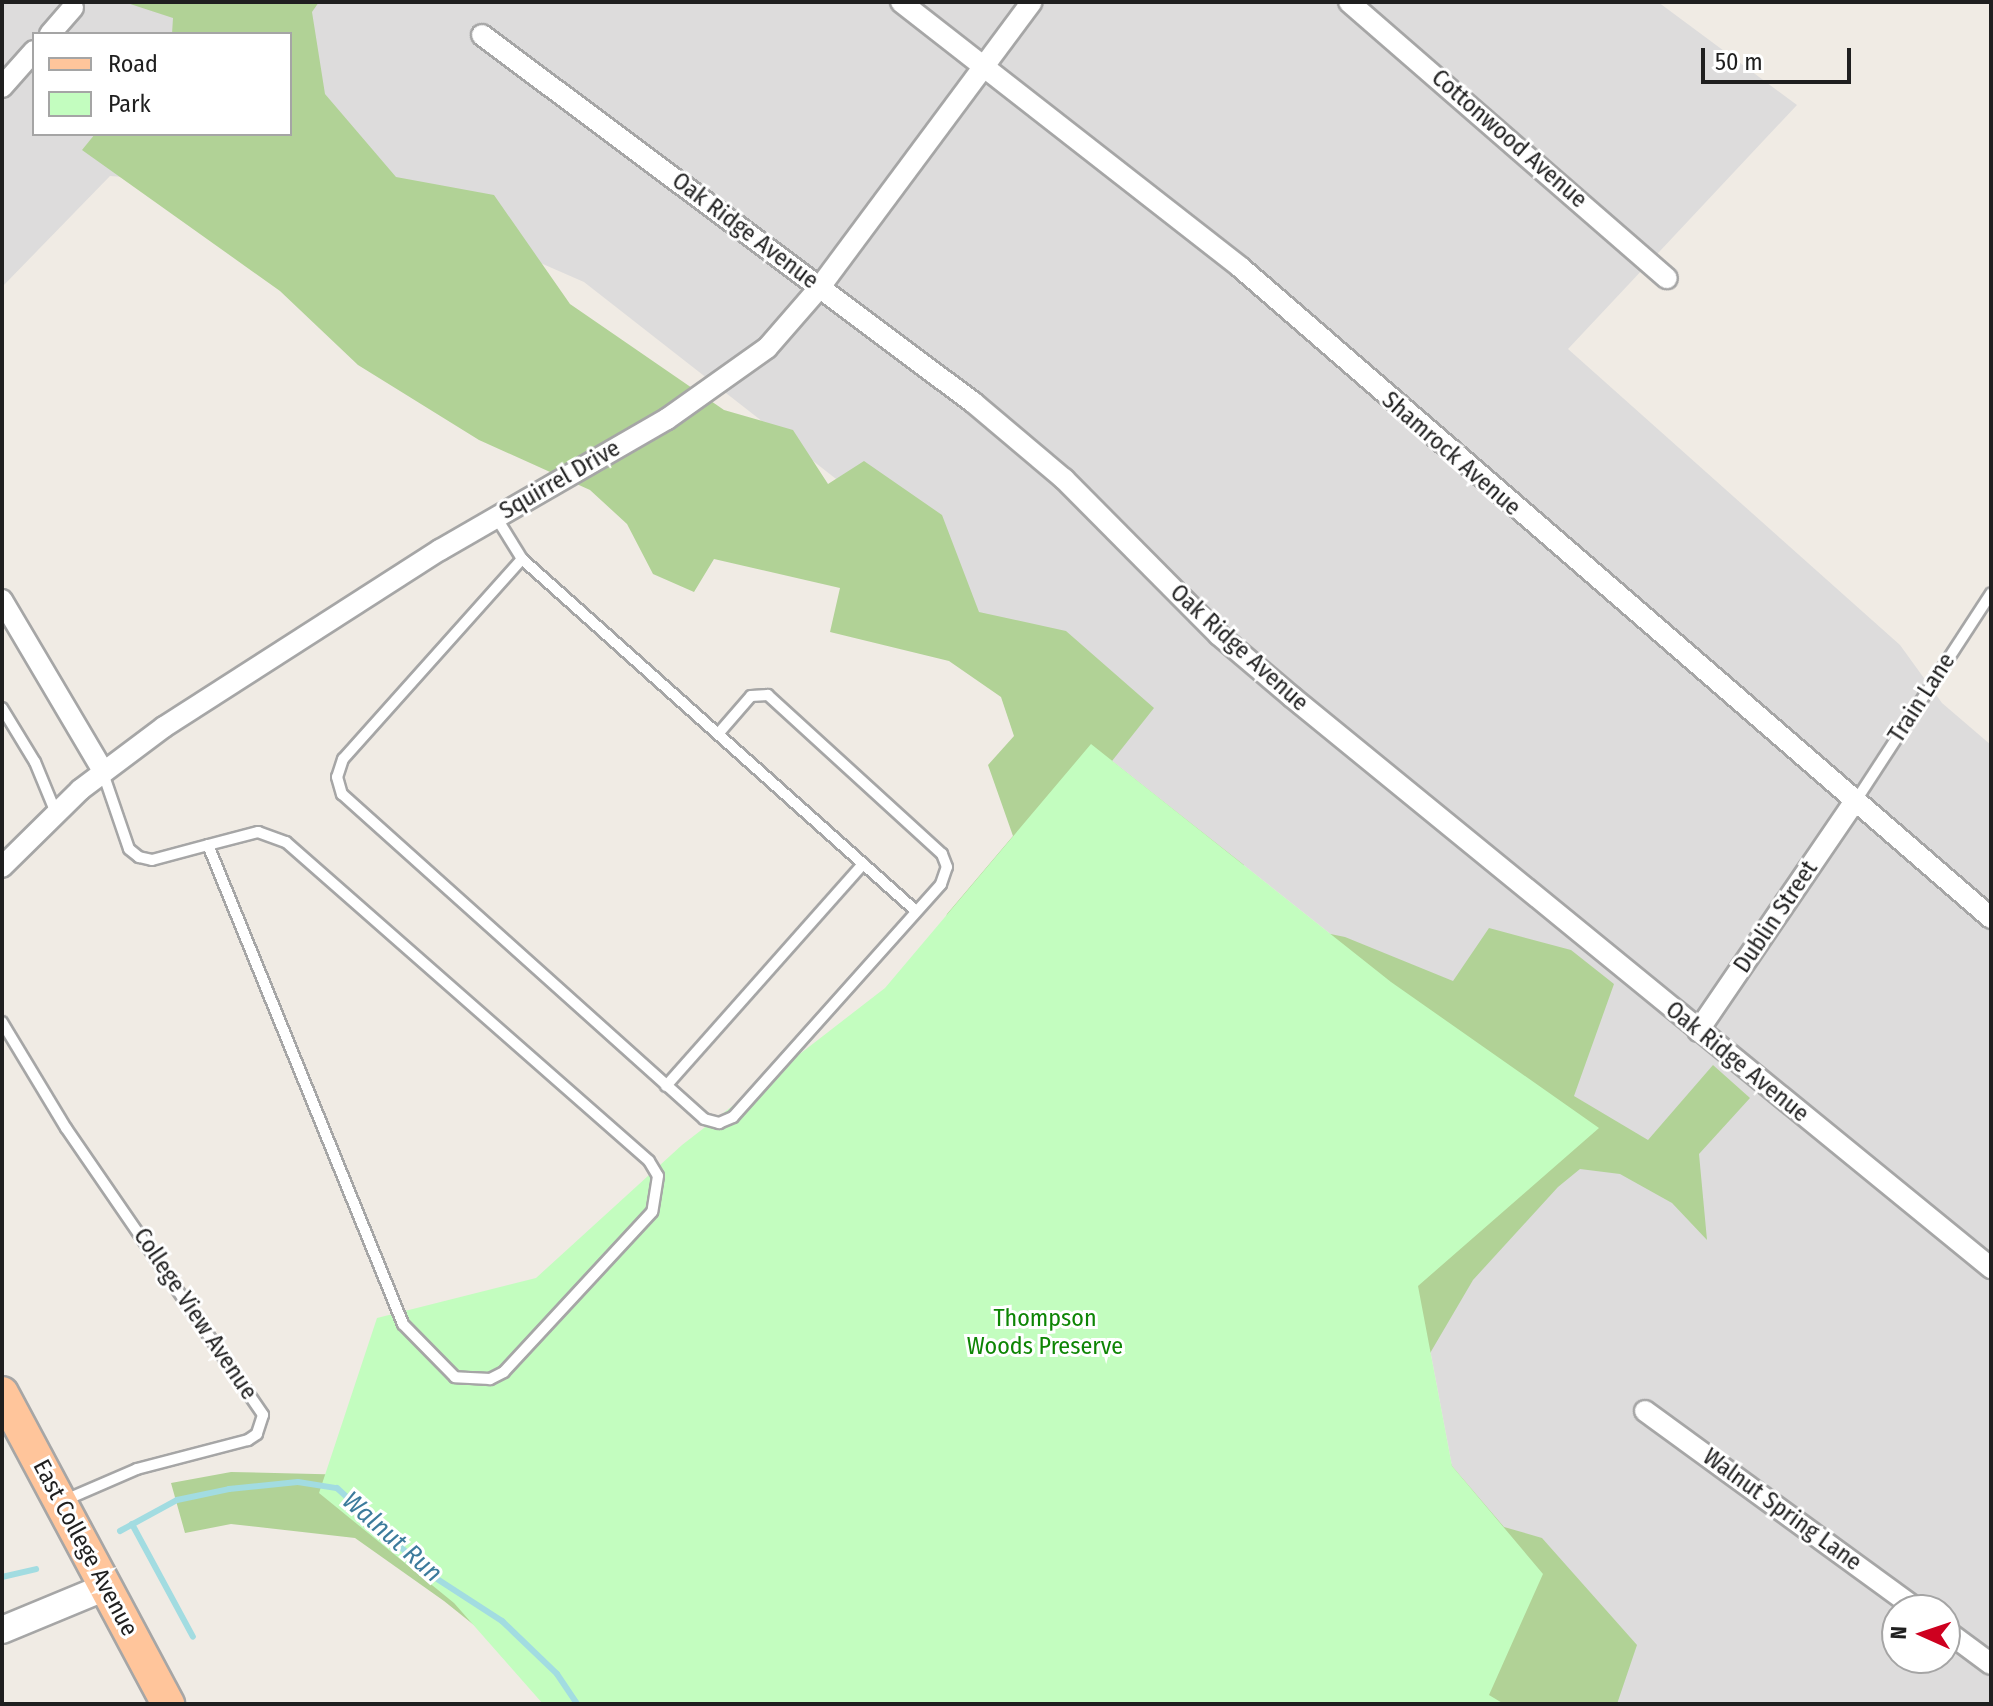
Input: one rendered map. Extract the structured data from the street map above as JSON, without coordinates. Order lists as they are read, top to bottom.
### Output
{
  "streets": {
    "main road": ["East College Avenue"],
    "street": [
      "Cottonwood Avenue",
      "Oak Ridge Avenue",
      "Shamrock Avenue",
      "Squirrel Drive",
      "Dublin Street",
      "Walnut Spring Lane"
    ],
    "lane": ["Train Lane", "College View Avenue"]
  },
  "crossings": [
    ["Oak Ridge Avenue", "Squirrel Drive"],
    ["Oak Ridge Avenue", "Dublin Street"],
    ["Shamrock Avenue", "Squirrel Drive"],
    ["Shamrock Avenue", "Train Lane"],
    ["Shamrock Avenue", "Dublin Street"],
    ["Train Lane", "Dublin Street"],
    ["College View Avenue", "East College Avenue"]
  ],
  "water": ["Walnut Run"],
  "parks": ["Thompson Woods Preserve"],
  "legend": ["Road", "Park"],
  "scale_bar": "50 m",
  "north": "left"
}
